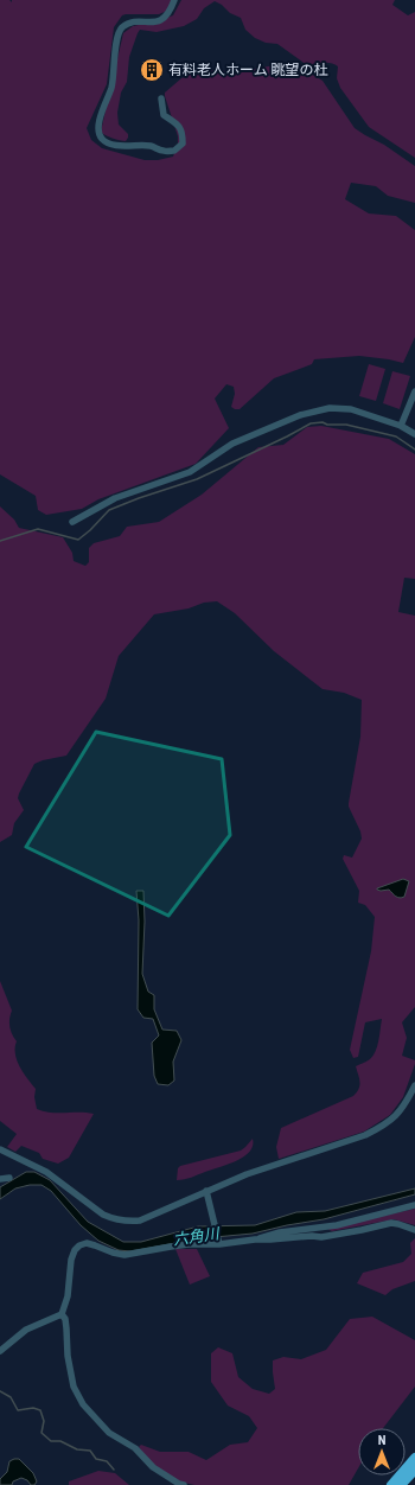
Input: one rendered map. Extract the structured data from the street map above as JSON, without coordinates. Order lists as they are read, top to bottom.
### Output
{
  "water": ["六角川"],
  "places": {
    "building": ["有料老人ホーム 眺望の杜"]
  },
  "north": "top"
}
